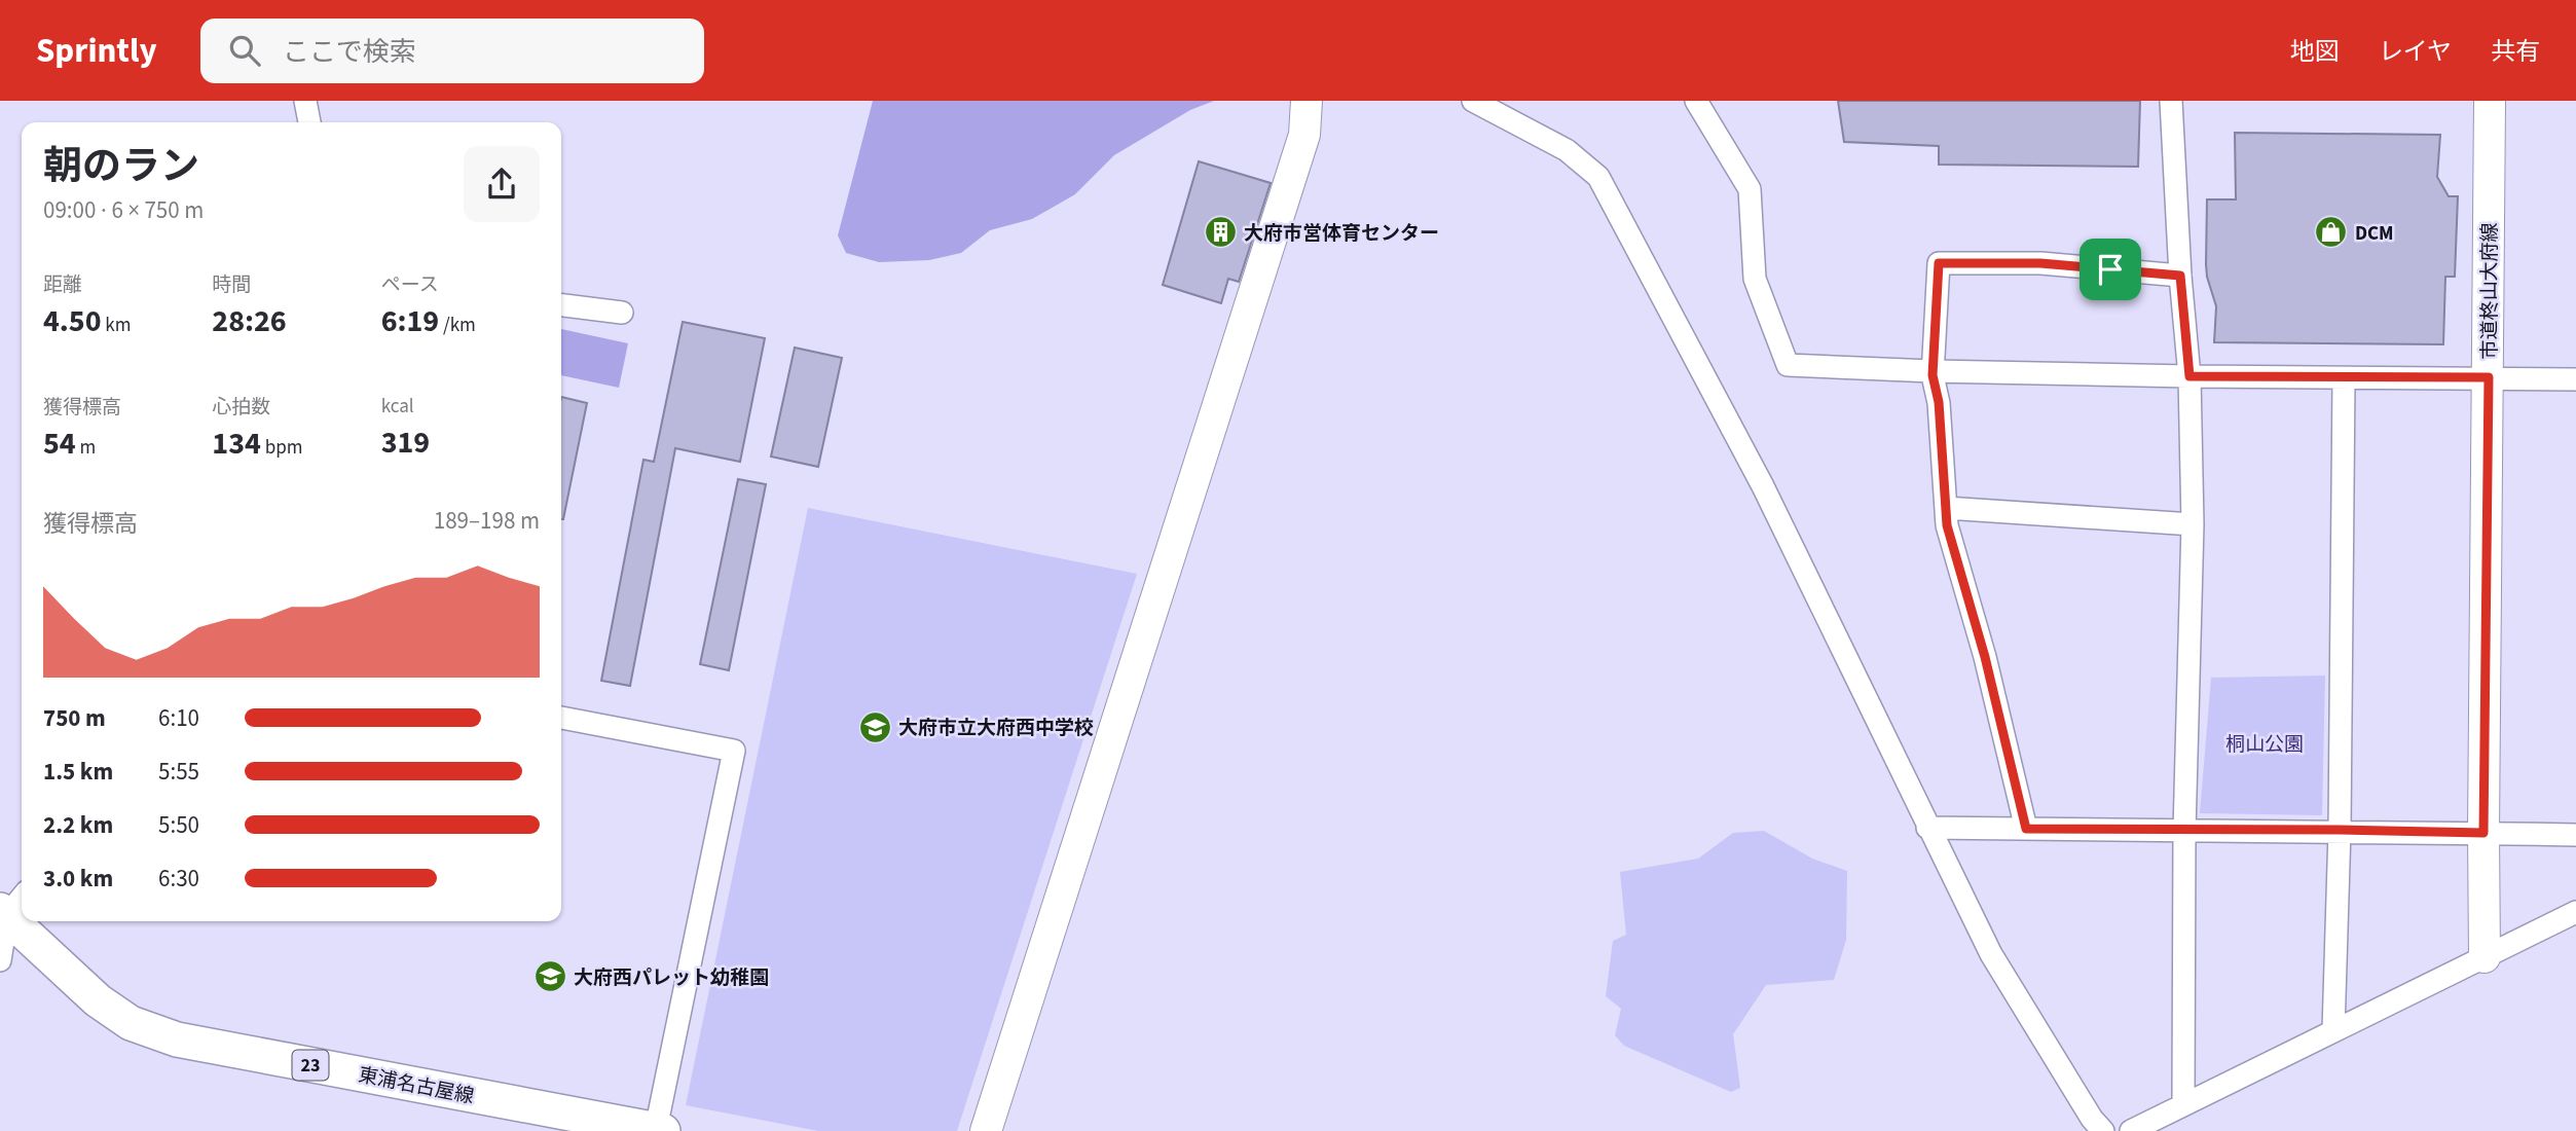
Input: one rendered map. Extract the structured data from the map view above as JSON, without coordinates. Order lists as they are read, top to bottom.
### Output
{
  "streets": {
    "main road": ["23", "東浦名古屋線"],
    "street": ["市道柊山大府線"]
  },
  "parks": ["桐山公園"],
  "places": {
    "building": ["大府市営体育センター"],
    "shop": ["DCM"],
    "school or university": ["大府市立大府西中学校", "大府西パレット幼稚園"]
  },
  "page": {
    "header": "Sprintly",
    "search": "ここで検索",
    "nav": ["地図", "レイヤ", "共有"],
    "heading": ["朝のラン", "09:00 · 6 × 750 m"],
    "stats": [
      ["距離", "4.50 km"],
      ["時間", "28:26"],
      ["ペース", "6:19 /km"],
      ["獲得標高", "54 m"],
      ["心拍数", "134 bpm"],
      ["kcal", "319"]
    ],
    "chart": ["獲得標高", "189–198 m"],
    "list": [
      {
        "name": "750 m",
        "note": "6:10"
      },
      {
        "name": "1.5 km",
        "note": "5:55"
      },
      {
        "name": "2.2 km",
        "note": "5:50"
      },
      {
        "name": "3.0 km",
        "note": "6:30"
      }
    ]
  }
}
